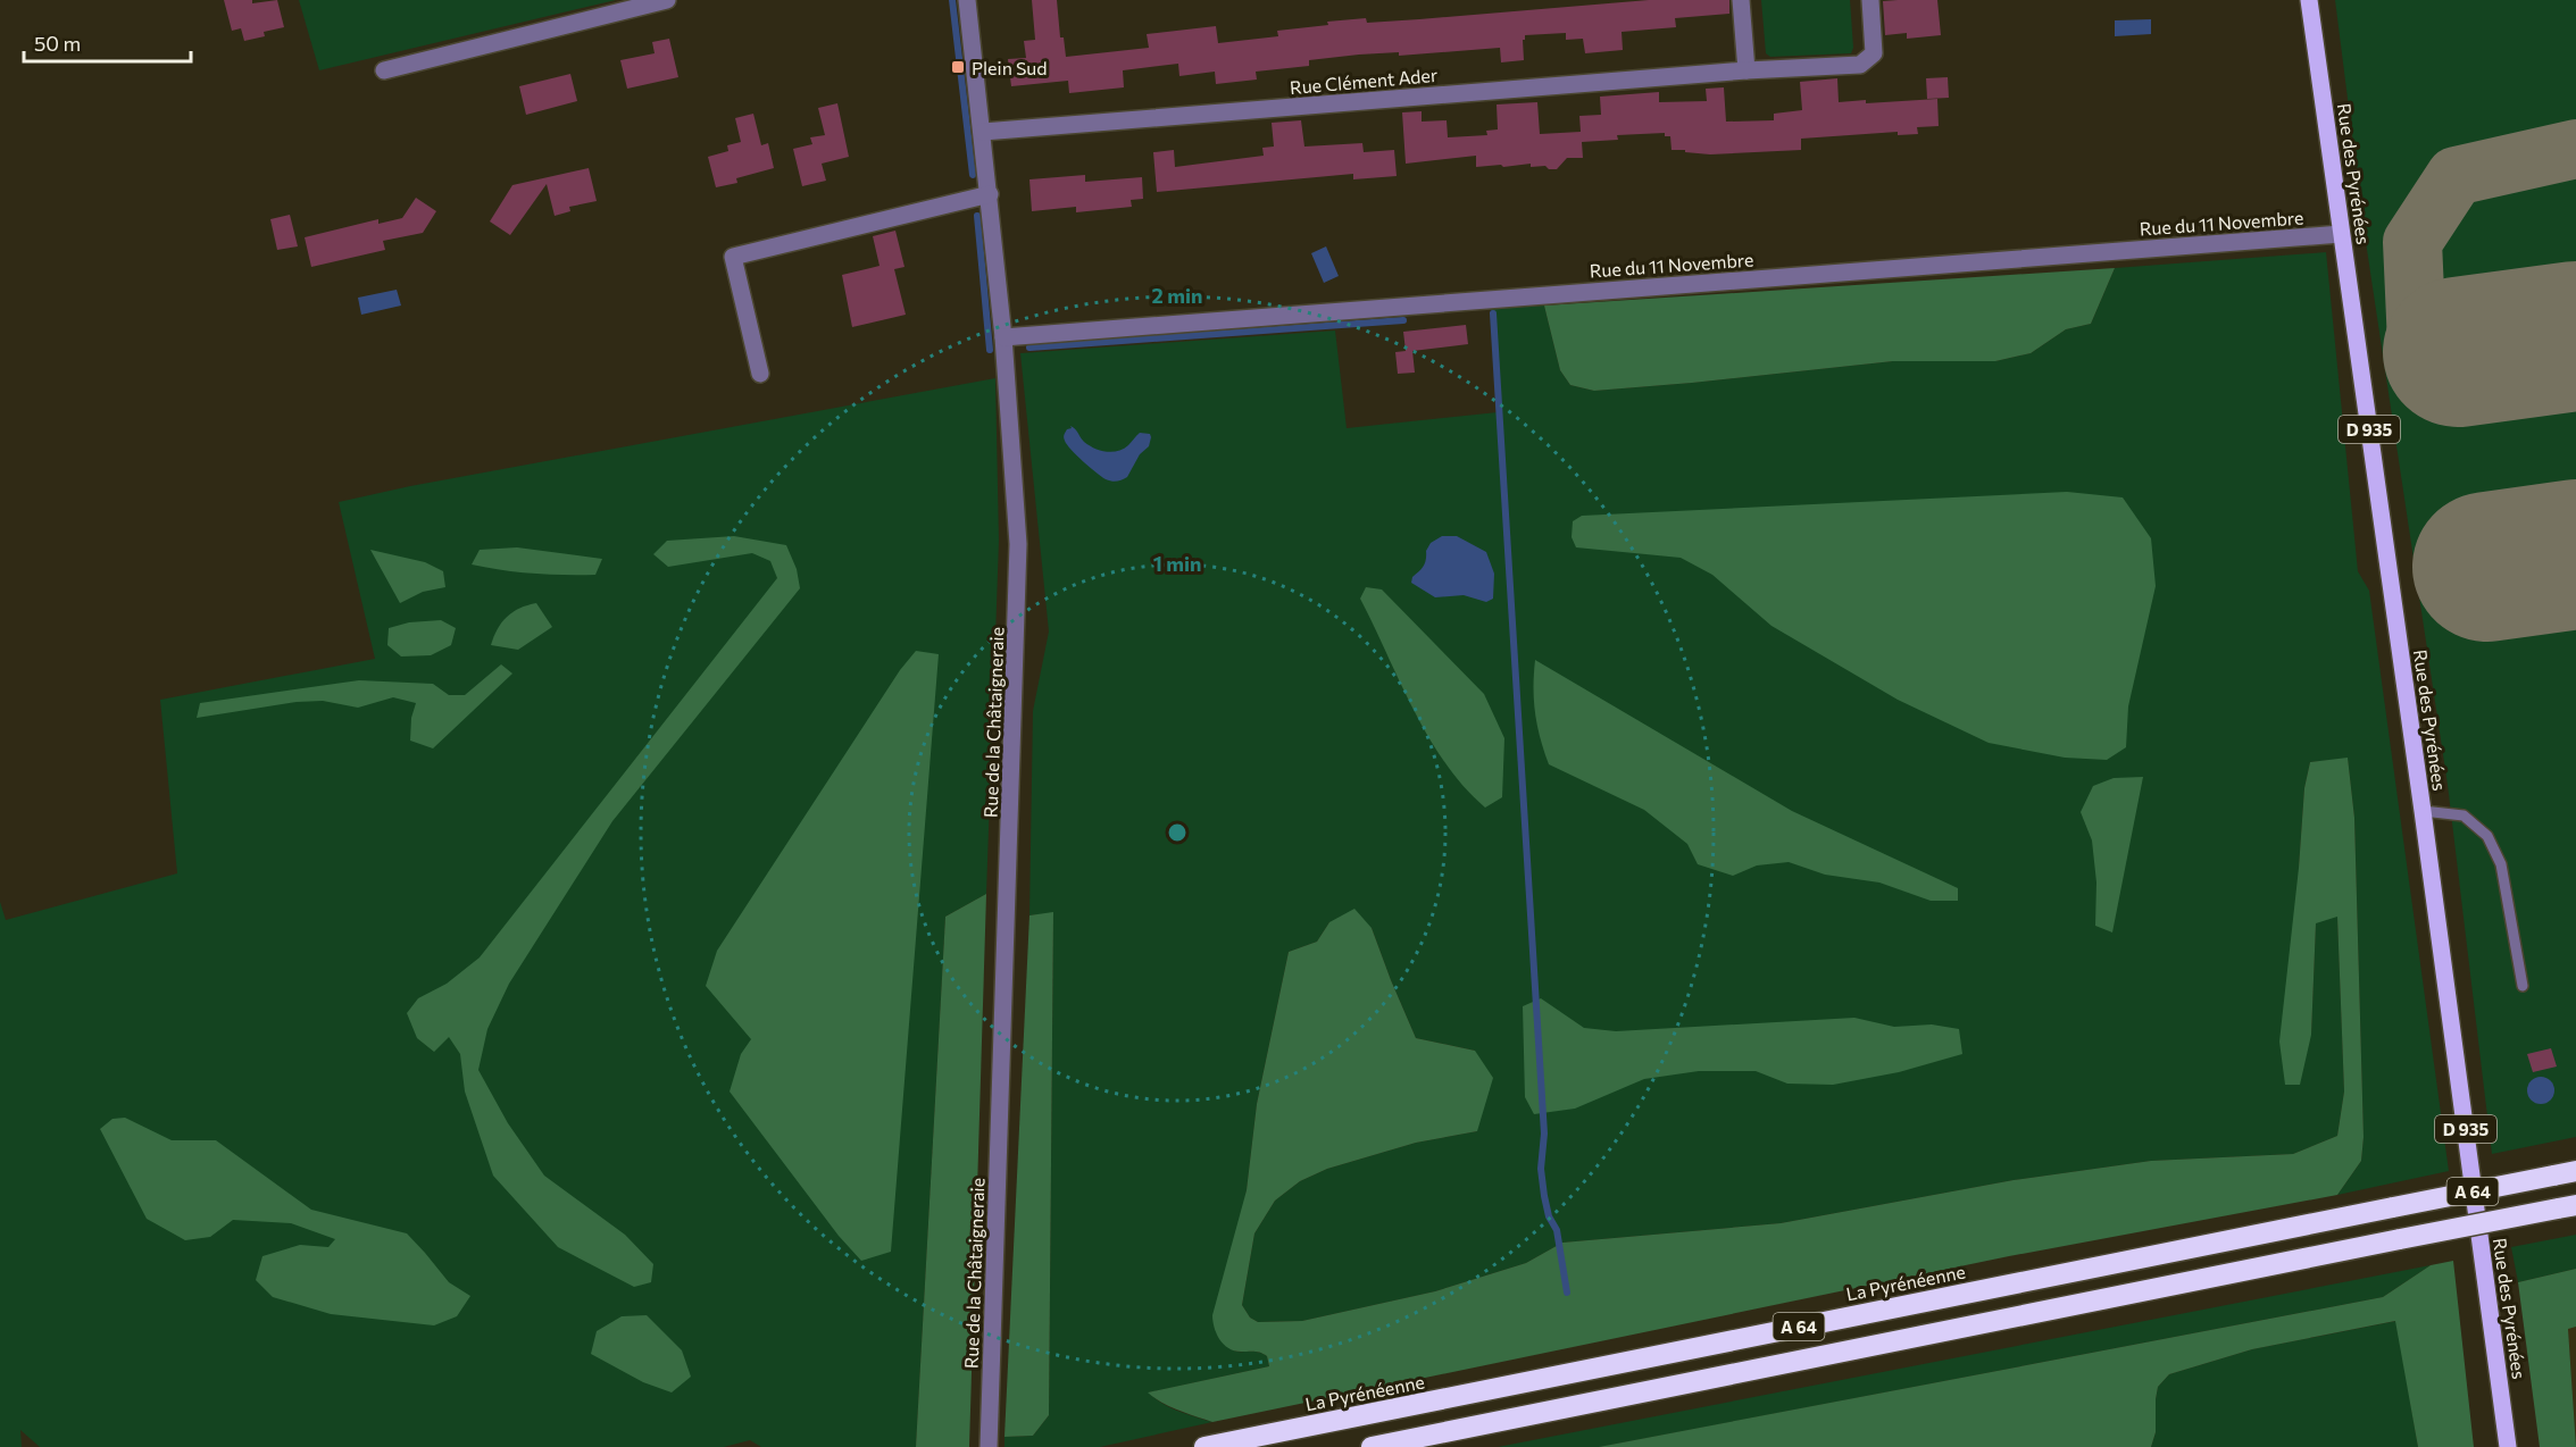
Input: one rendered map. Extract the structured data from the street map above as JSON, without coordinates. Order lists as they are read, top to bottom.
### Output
{
  "streets": {
    "highway": ["A 64", "La Pyrénéenne"],
    "main road": ["Rue des Pyrénées", "D 935"],
    "street": ["Rue Clément Ader", "Rue du 11 Novembre", "Rue de la Châtaigneraie"]
  },
  "crossings": [
    ["Rue Clément Ader", "Rue de la Châtaigneraie"],
    ["Rue des Pyrénées", "Rue du 11 Novembre"],
    ["Rue du 11 Novembre", "Rue de la Châtaigneraie"]
  ],
  "places": {
    "transit": ["Plein Sud"]
  },
  "scale_bar": "50 m",
  "rings": ["2 min", "1 min"]
}
